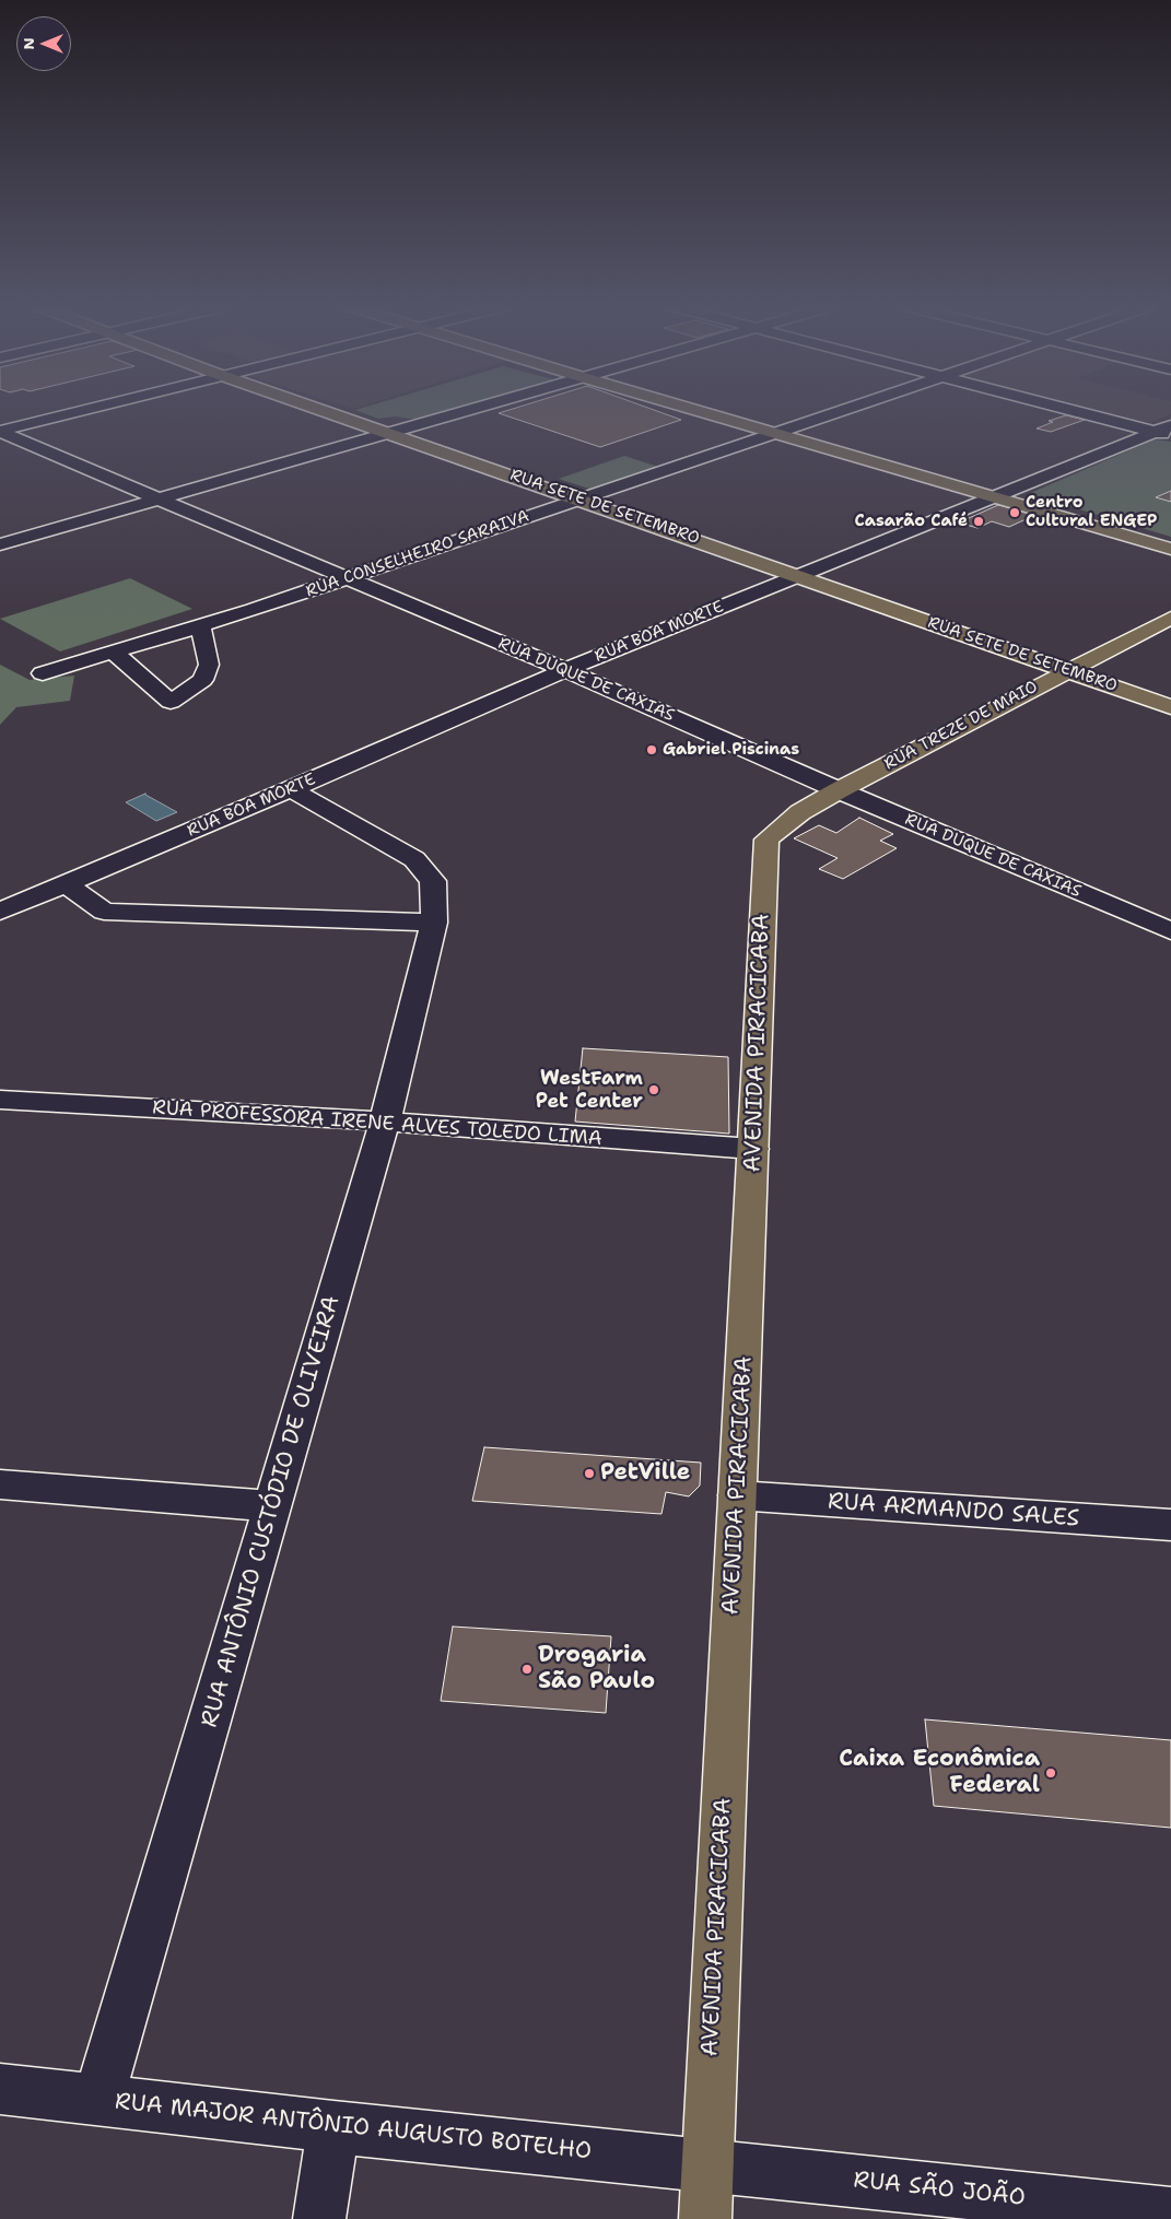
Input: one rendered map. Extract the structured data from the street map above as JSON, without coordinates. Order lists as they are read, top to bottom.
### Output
{
  "streets": {
    "main road": ["RUA SETE DE SETEMBRO", "RUA TREZE DE MAIO", "AVENIDA PIRACICABA"],
    "street": [
      "RUA CONSELHEIRO SARAIVA",
      "RUA BOA MORTE",
      "RUA DUQUE DE CAXIAS",
      "RUA PROFESSORA IRENE ALVES TOLEDO LIMA",
      "RUA ARMANDO SALES",
      "RUA ANTÔNIO CUSTÓDIO DE OLIVEIRA",
      "RUA MAJOR ANTÔNIO AUGUSTO BOTELHO",
      "RUA SÃO JOÃO"
    ]
  },
  "crossings": [
    ["RUA SETE DE SETEMBRO", "RUA CONSELHEIRO SARAIVA"],
    ["RUA SETE DE SETEMBRO", "RUA BOA MORTE"],
    ["RUA SETE DE SETEMBRO", "RUA TREZE DE MAIO"],
    ["RUA CONSELHEIRO SARAIVA", "RUA DUQUE DE CAXIAS"],
    ["RUA BOA MORTE", "RUA DUQUE DE CAXIAS"],
    ["RUA BOA MORTE", "RUA ANTÔNIO CUSTÓDIO DE OLIVEIRA"],
    ["RUA DUQUE DE CAXIAS", "RUA TREZE DE MAIO"],
    ["RUA DUQUE DE CAXIAS", "AVENIDA PIRACICABA"],
    ["RUA TREZE DE MAIO", "AVENIDA PIRACICABA"],
    ["AVENIDA PIRACICABA", "RUA PROFESSORA IRENE ALVES TOLEDO LIMA"],
    ["AVENIDA PIRACICABA", "RUA ARMANDO SALES"],
    ["AVENIDA PIRACICABA", "RUA MAJOR ANTÔNIO AUGUSTO BOTELHO"],
    ["AVENIDA PIRACICABA", "RUA SÃO JOÃO"],
    ["RUA PROFESSORA IRENE ALVES TOLEDO LIMA", "RUA ANTÔNIO CUSTÓDIO DE OLIVEIRA"],
    ["RUA ANTÔNIO CUSTÓDIO DE OLIVEIRA", "RUA MAJOR ANTÔNIO AUGUSTO BOTELHO"],
    ["RUA MAJOR ANTÔNIO AUGUSTO BOTELHO", "RUA SÃO JOÃO"]
  ],
  "places": [
    "Centro Cultural ENGEP",
    "Casarão Café",
    "Gabriel Piscinas",
    "WestFarm Pet Center",
    "PetVille",
    "Drogaria São Paulo",
    "Caixa Econômica Federal"
  ],
  "north": "left"
}
